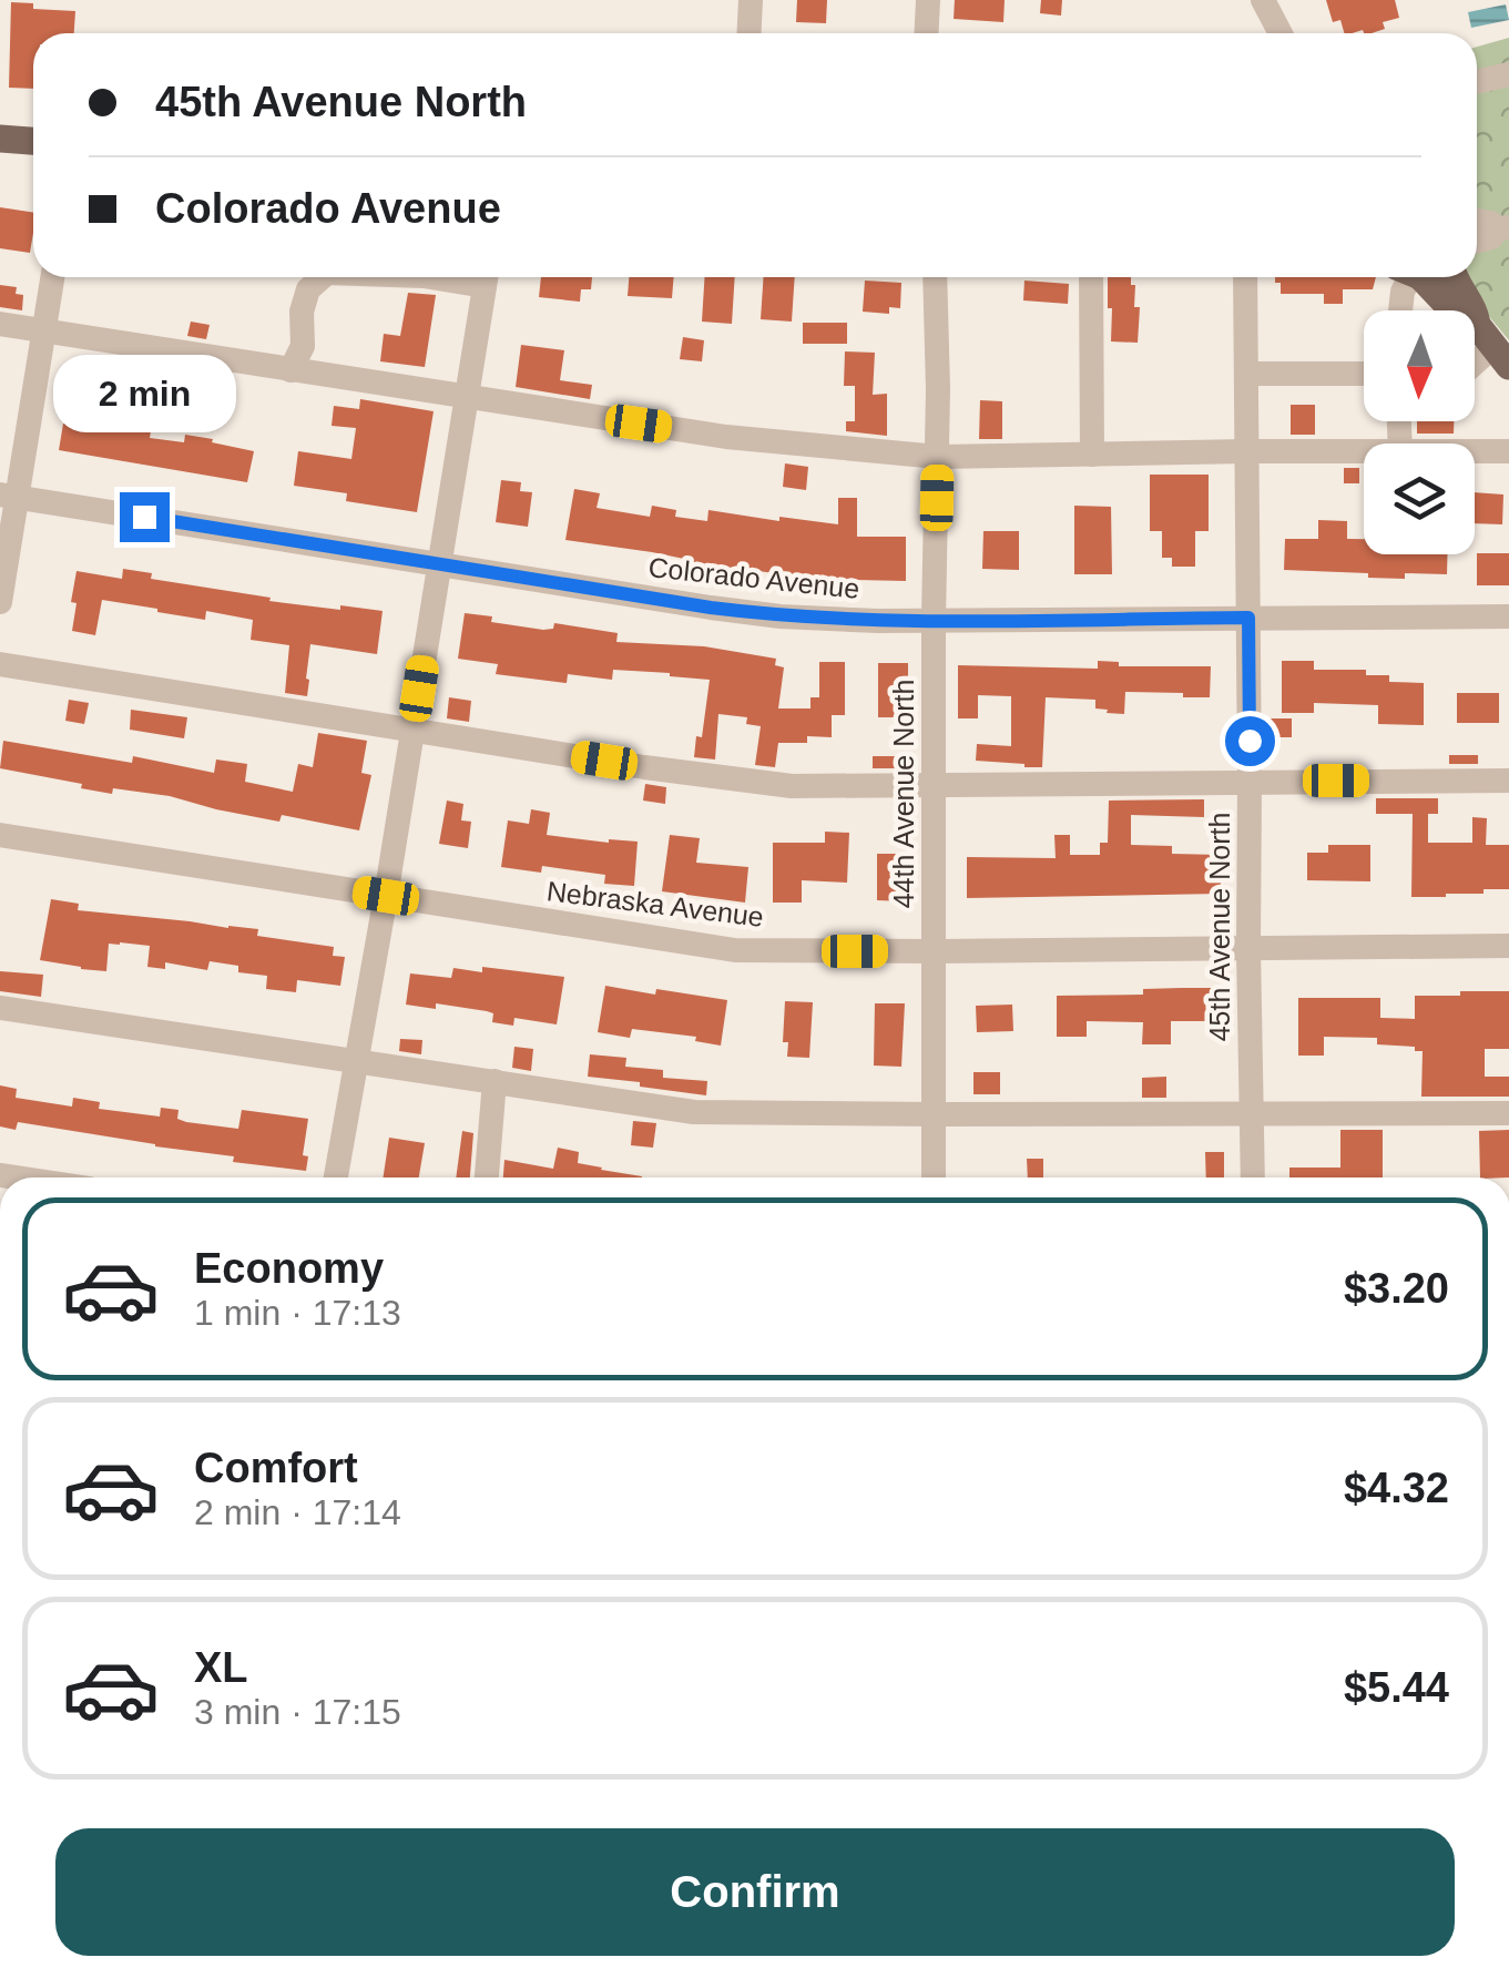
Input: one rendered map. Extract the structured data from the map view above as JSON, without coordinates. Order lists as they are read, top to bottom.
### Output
{
  "streets": {
    "street": [
      "Colorado Avenue",
      "44th Avenue North",
      "Nebraska Avenue",
      "45th Avenue North"
    ]
  },
  "crossings": [
    ["Colorado Avenue", "44th Avenue North"],
    ["Colorado Avenue", "45th Avenue North"],
    ["44th Avenue North", "Nebraska Avenue"],
    ["Nebraska Avenue", "45th Avenue North"]
  ],
  "north": "bottom",
  "page": {
    "banner": ["45th Avenue North", "Colorado Avenue"],
    "bubble": "2 min",
    "list": [
      {
        "name": "Economy",
        "note": "1 min · 17:13",
        "value": "$3.20"
      },
      {
        "name": "Comfort",
        "note": "2 min · 17:14",
        "value": "$4.32"
      },
      {
        "name": "XL",
        "note": "3 min · 17:15",
        "value": "$5.44"
      }
    ],
    "buttons": "Confirm"
  }
}
